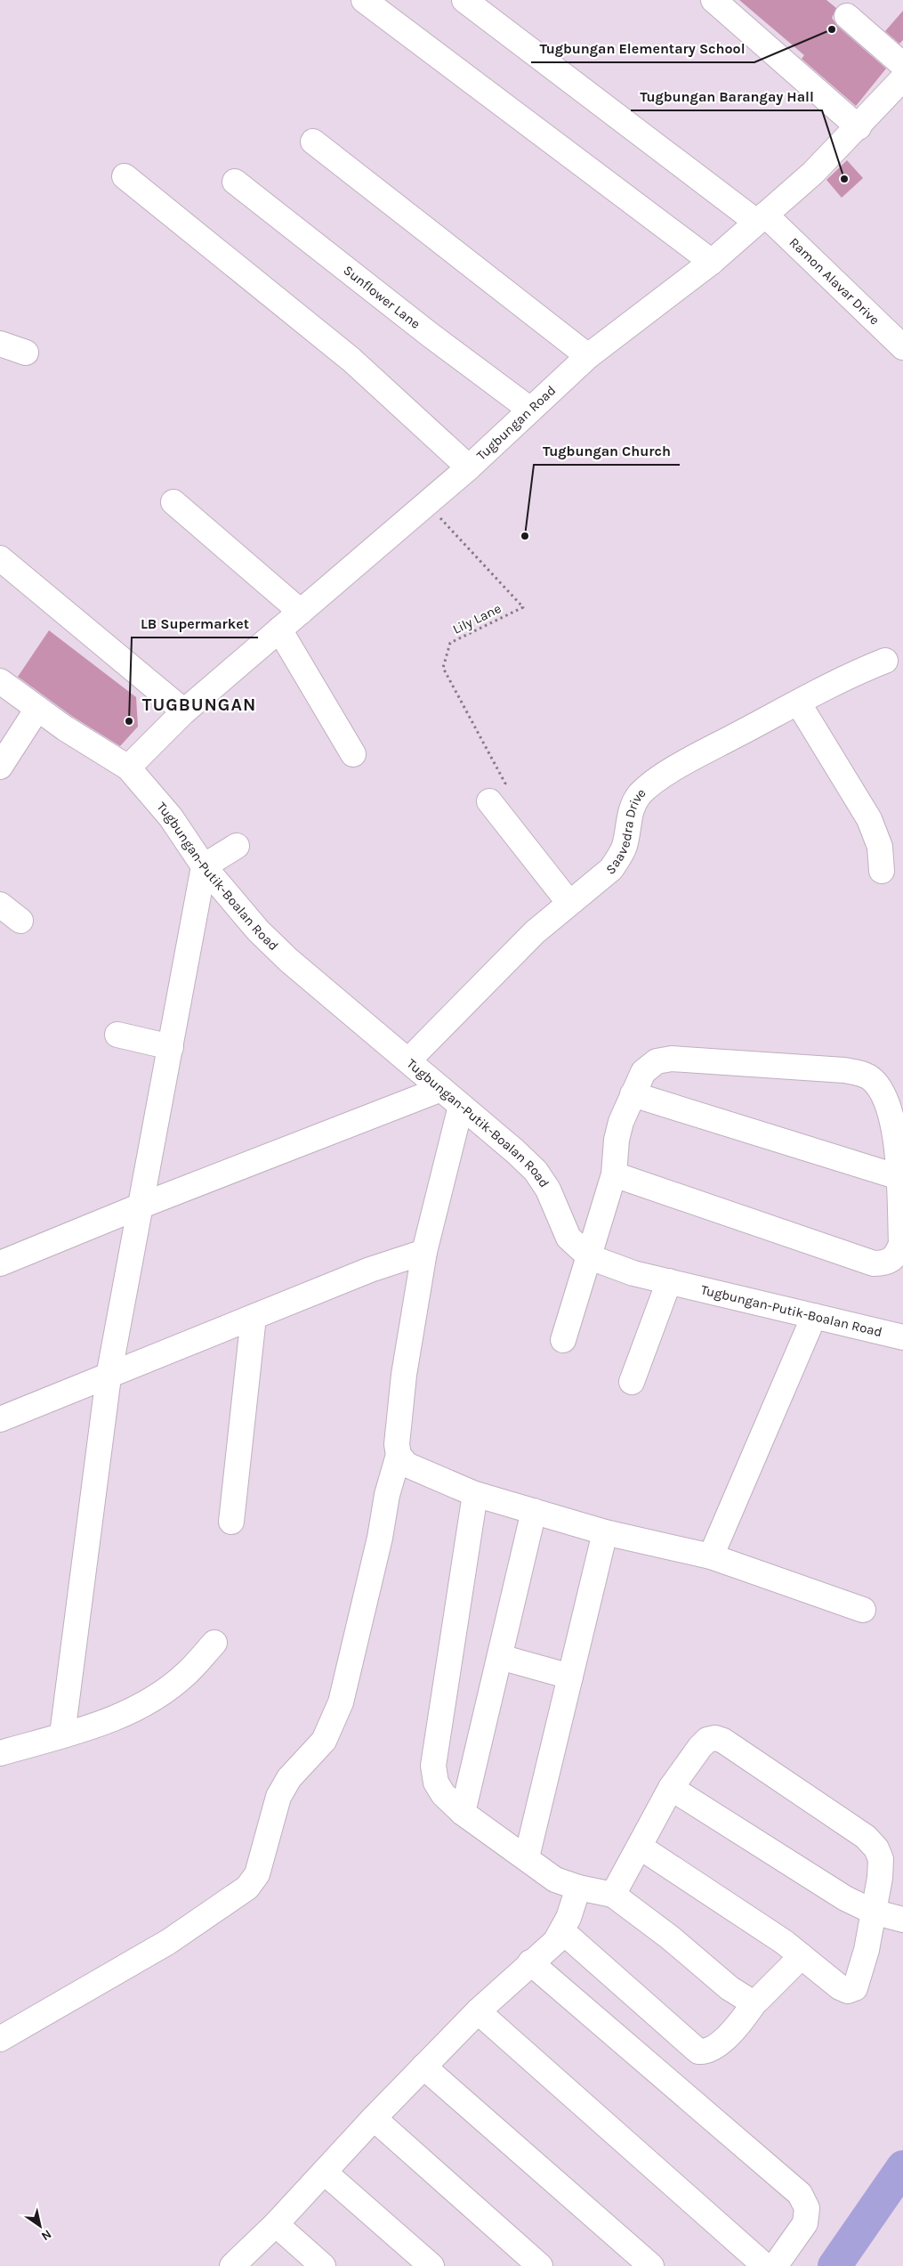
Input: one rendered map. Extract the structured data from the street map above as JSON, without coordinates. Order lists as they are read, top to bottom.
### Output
{
  "streets": {
    "street": [
      "Ramon Alavar Drive",
      "Sunflower Lane",
      "Tugbungan Road",
      "Saavedra Drive",
      "Tugbungan-Putik-Boalan Road"
    ],
    "path": ["Lily Lane"]
  },
  "crossings": [
    ["Ramon Alavar Drive", "Tugbungan Road"],
    ["Sunflower Lane", "Tugbungan Road"],
    ["Tugbungan Road", "Lily Lane"],
    ["Tugbungan Road", "Tugbungan-Putik-Boalan Road"],
    ["Saavedra Drive", "Tugbungan-Putik-Boalan Road"]
  ],
  "districts": ["TUGBUNGAN"],
  "places": [
    "Tugbungan Elementary School",
    "Tugbungan Barangay Hall",
    "Tugbungan Church",
    "LB Supermarket"
  ],
  "north": "bottom right"
}
